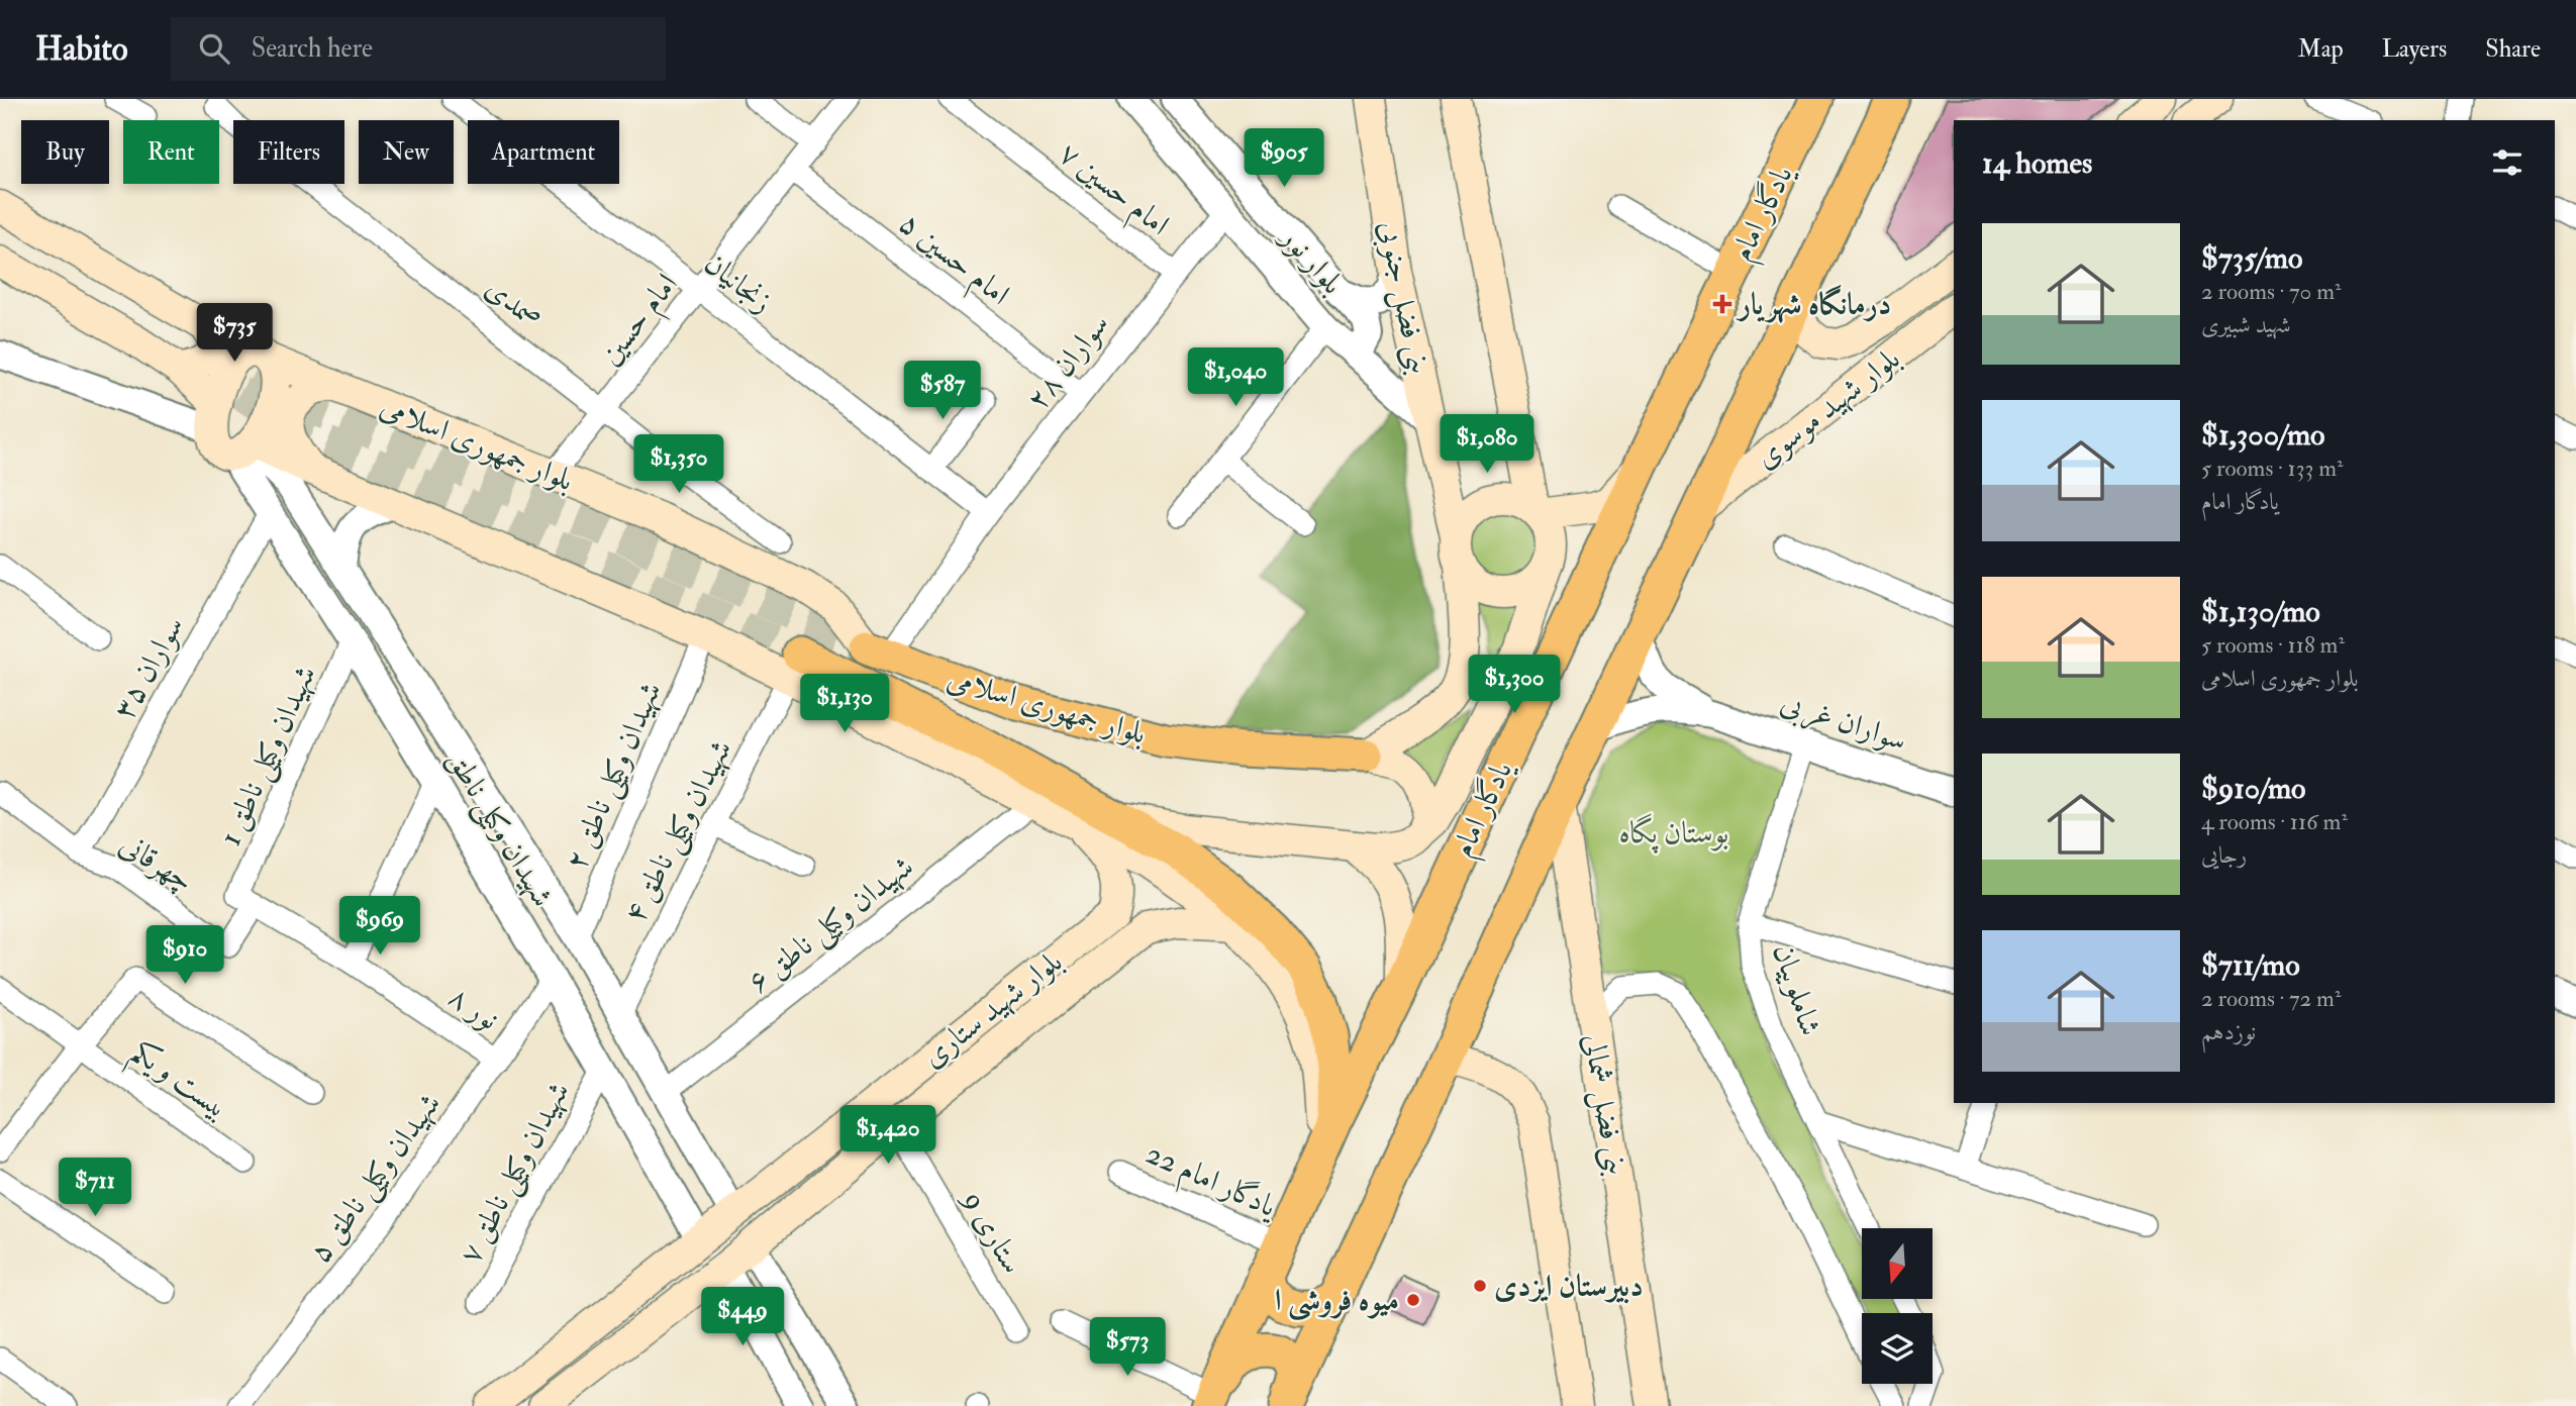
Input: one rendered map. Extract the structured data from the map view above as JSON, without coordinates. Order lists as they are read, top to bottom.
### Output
{
  "streets": {
    "main road": [
      "یادگار امام",
      "بنی فضل جنوبی",
      "بلوار شهید موسوی",
      "بلوار جمهوری اسلامی",
      "بلوار شهید ستاری",
      "بنی فضل شمالی"
    ],
    "street": [
      "امام حسین ۷",
      "امام حسین ۵",
      "بلوار نور",
      "زنجانیان",
      "صمدی",
      "امام حسین",
      "سواران ۲۸",
      "سواران ۳۵",
      "سواران غربی",
      "شهیدان وکیلی ناطق 1",
      "شهیدان وکیلی ناطق ٢",
      "شهیدان وکیلی ناطق",
      "شهیدان وکیلی ناطق ۴",
      "چهرقانی",
      "شهیدان وکیلی ناطق ۶",
      "شاملوییان",
      "نور ۸",
      "بیست و یکم",
      "شهیدان وکیلی ناطق ۷",
      "شهیدان وکیلی ناطق ۵",
      "یادگار امام 22",
      "ستاری 9"
    ]
  },
  "crossings": [
    ["امام حسین ۷", "سواران ۲۸"],
    ["یادگار امام", "بلوار جمهوری اسلامی"],
    ["یادگار امام", "یادگار امام 22"],
    ["امام حسین ۵", "امام حسین"],
    ["امام حسین ۵", "سواران ۲۸"],
    ["بلوار نور", "بنی فضل جنوبی"],
    ["بلوار نور", "سواران ۲۸"],
    ["زنجانیان", "امام حسین"],
    ["زنجانیان", "سواران ۲۸"],
    ["صمدی", "امام حسین"],
    ["امام حسین", "بلوار جمهوری اسلامی"],
    ["سواران ۲۸", "بلوار جمهوری اسلامی"],
    ["بلوار جمهوری اسلامی", "شهیدان وکیلی ناطق ٢"],
    ["بلوار جمهوری اسلامی", "شهیدان وکیلی ناطق"],
    ["بلوار جمهوری اسلامی", "شهیدان وکیلی ناطق ۴"],
    ["بلوار جمهوری اسلامی", "شهیدان وکیلی ناطق ۶"],
    ["بلوار جمهوری اسلامی", "بلوار شهید ستاری"],
    ["سواران ۳۵", "شهیدان وکیلی ناطق"],
    ["سواران ۳۵", "چهرقانی"],
    ["سواران غربی", "شاملوییان"],
    ["شهیدان وکیلی ناطق 1", "شهیدان وکیلی ناطق"],
    ["شهیدان وکیلی ناطق 1", "چهرقانی"],
    ["شهیدان وکیلی ناطق 1", "نور ۸"],
    ["شهیدان وکیلی ناطق ٢", "شهیدان وکیلی ناطق"],
    ["شهیدان وکیلی ناطق", "شهیدان وکیلی ناطق ۴"],
    ["شهیدان وکیلی ناطق", "شهیدان وکیلی ناطق ۶"],
    ["شهیدان وکیلی ناطق", "بلوار شهید ستاری"],
    ["شهیدان وکیلی ناطق", "شهیدان وکیلی ناطق ۷"],
    ["شهیدان وکیلی ناطق", "شهیدان وکیلی ناطق ۵"],
    ["چهرقانی", "نور ۸"],
    ["نور ۸", "شهیدان وکیلی ناطق ۵"],
    ["بلوار شهید ستاری", "ستاری 9"]
  ],
  "parks": ["بوستان پگاه"],
  "places": {
    "health": ["درمانگاه شهریار"],
    "other": ["دبیرستان ایزدی", "میوه فروشی ا"]
  },
  "north": "bottom",
  "page": {
    "header": "Habito",
    "search": "Search here",
    "nav": ["Map", "Layers", "Share"],
    "chip": [
      "Buy",
      "Rent",
      "Filters",
      "New",
      "Apartment"
    ],
    "heading": "14 homes",
    "price": [
      "$905",
      "$735",
      "$1,040",
      "$587",
      "$1,080",
      "$1,350",
      "$1,300",
      "$1,130",
      "$969",
      "$910",
      "$1,420",
      "$711",
      "$449",
      "$573"
    ],
    "list": [
      {
        "name": "$735/mo",
        "note": "2 rooms · 70 m² · شهید شبیری"
      },
      {
        "name": "$1,300/mo",
        "note": "5 rooms · 133 m² · یادگار امام"
      },
      {
        "name": "$1,130/mo",
        "note": "5 rooms · 118 m² · بلوار جمهوری اسلامی"
      },
      {
        "name": "$910/mo",
        "note": "4 rooms · 116 m² · رجایی"
      },
      {
        "name": "$711/mo",
        "note": "2 rooms · 72 m² · نوزدهم"
      }
    ]
  }
}
